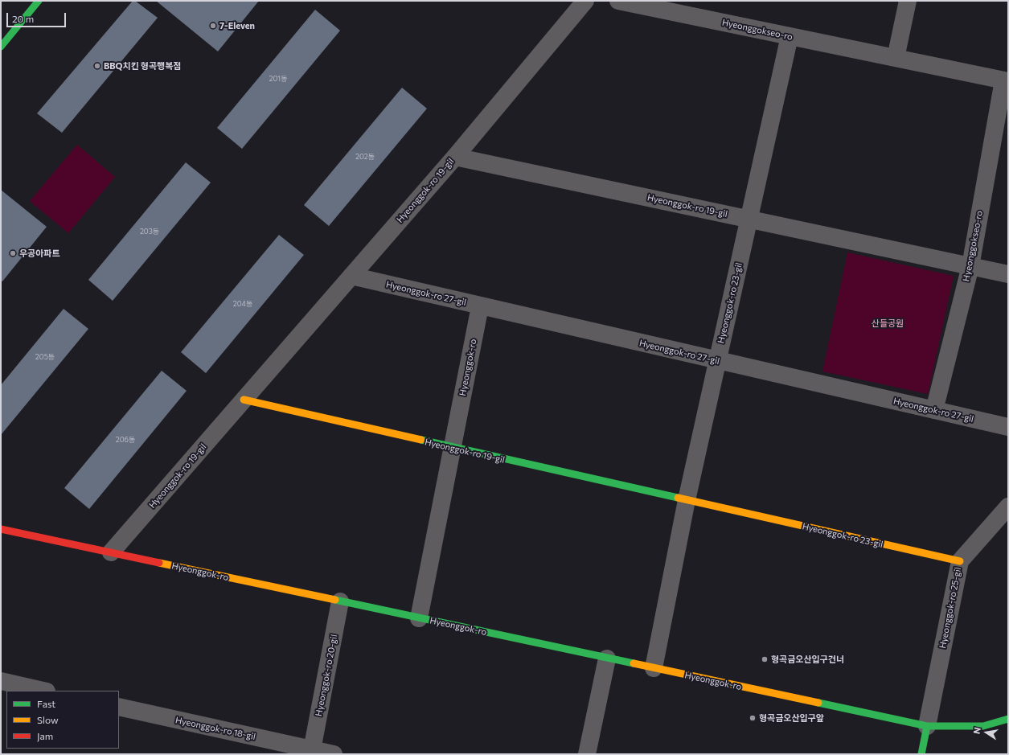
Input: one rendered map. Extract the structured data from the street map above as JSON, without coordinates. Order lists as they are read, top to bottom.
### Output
{
  "streets": {
    "street": [
      "Hyeonggokseo-ro",
      "Hyeonggok-ro 19-gil",
      "Hyeonggok-ro 27-gil",
      "Hyeonggok-ro 23-gil",
      "Hyeonggok-ro",
      "Hyeonggok-ro 25-gil",
      "Hyeonggok-ro 20-gil",
      "Hyeonggok-ro 18-gil"
    ]
  },
  "crossings": [
    ["Hyeonggokseo-ro", "Hyeonggok-ro 27-gil"],
    ["Hyeonggokseo-ro", "Hyeonggok-ro 23-gil"],
    ["Hyeonggok-ro 19-gil", "Hyeonggok-ro 27-gil"],
    ["Hyeonggok-ro 19-gil", "Hyeonggok-ro 23-gil"],
    ["Hyeonggok-ro 19-gil", "Hyeonggok-ro"],
    ["Hyeonggok-ro 27-gil", "Hyeonggok-ro 23-gil"],
    ["Hyeonggok-ro 27-gil", "Hyeonggok-ro"],
    ["Hyeonggok-ro 23-gil", "Hyeonggok-ro"],
    ["Hyeonggok-ro 23-gil", "Hyeonggok-ro 25-gil"],
    ["Hyeonggok-ro", "Hyeonggok-ro 25-gil"],
    ["Hyeonggok-ro", "Hyeonggok-ro 20-gil"],
    ["Hyeonggok-ro 20-gil", "Hyeonggok-ro 18-gil"]
  ],
  "parks": ["산들공원"],
  "places": [
    "7-Eleven",
    "BBQ치킨 형곡행복점",
    "우공아파트",
    "형곡금오산입구건너",
    "형곡금오산입구앞"
  ],
  "house_numbers": [
    "201동",
    "202동",
    "203동",
    "204동",
    "205동",
    "206동"
  ],
  "legend": ["Fast", "Slow", "Jam"],
  "scale_bar": "20 m",
  "north": "left"
}
